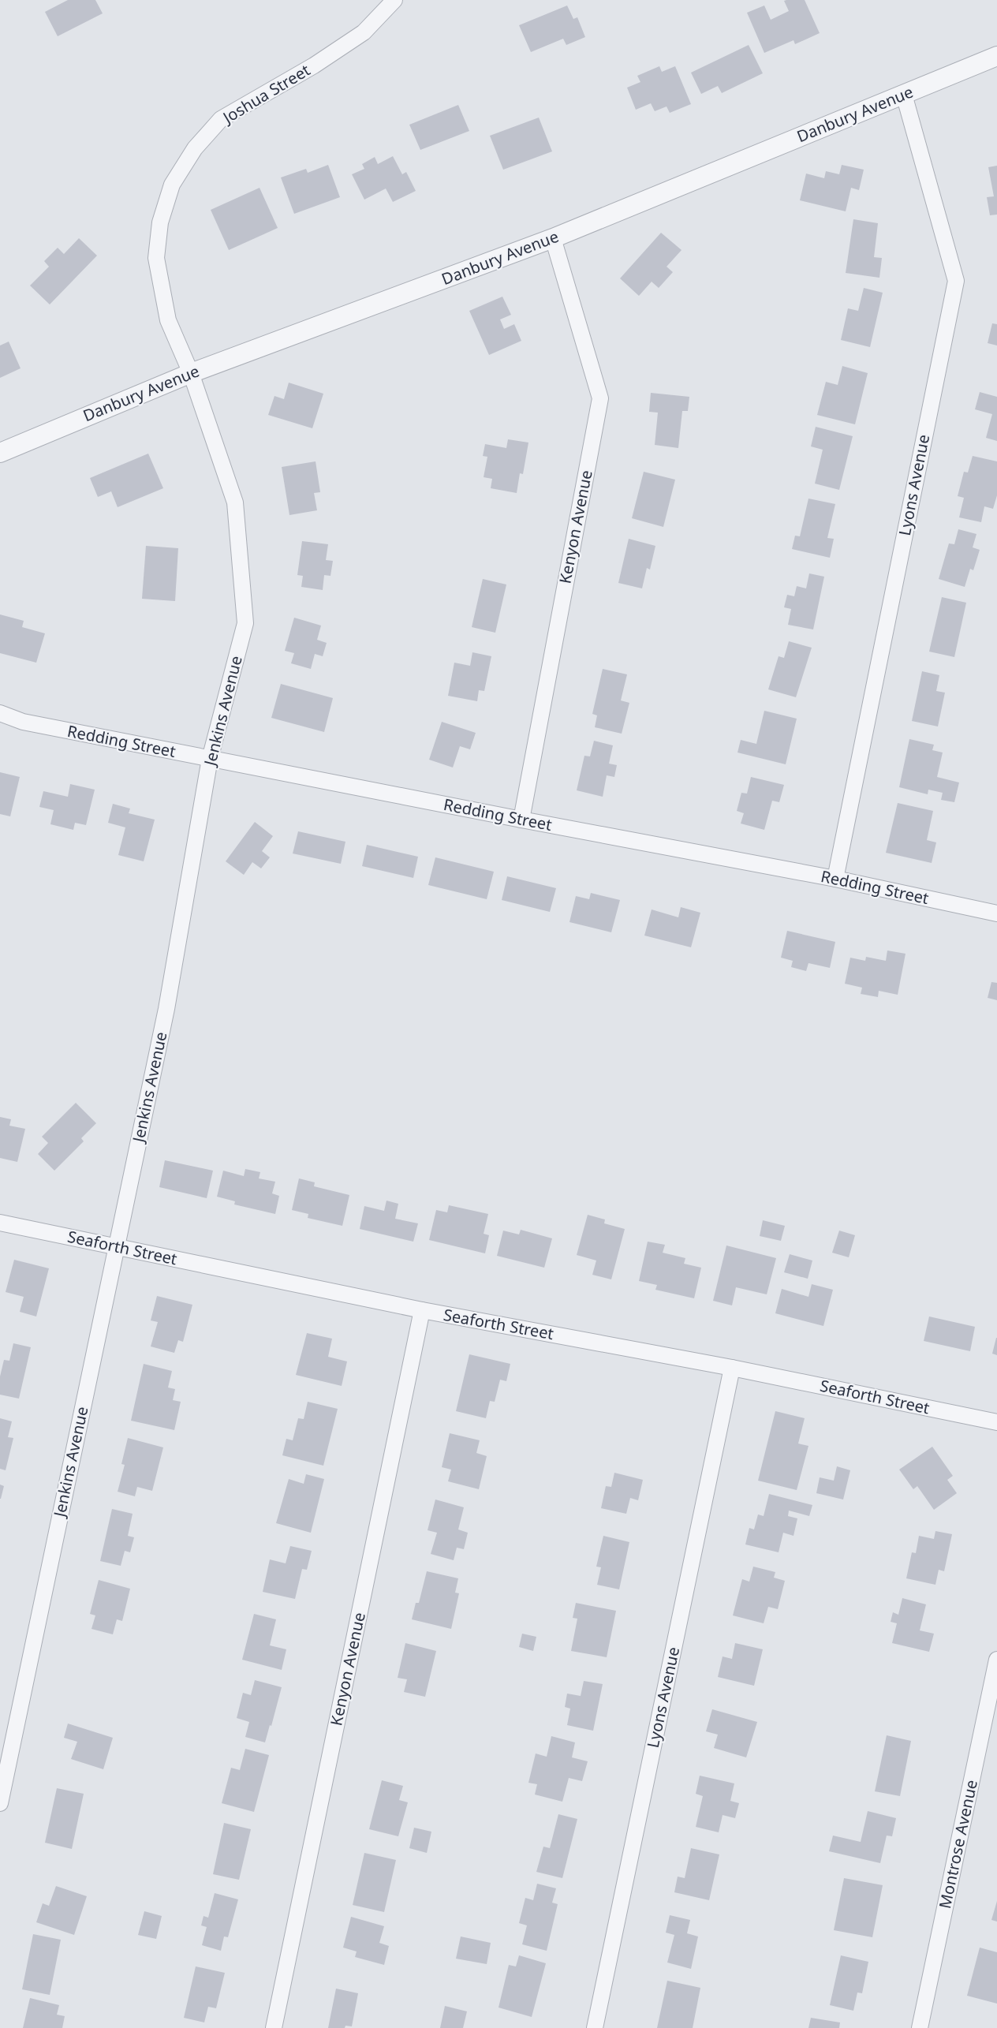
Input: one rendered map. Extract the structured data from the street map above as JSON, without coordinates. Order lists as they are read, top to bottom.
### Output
{
  "streets": {
    "street": [
      "Joshua Street",
      "Danbury Avenue",
      "Lyons Avenue",
      "Kenyon Avenue",
      "Jenkins Avenue",
      "Redding Street",
      "Seaforth Street",
      "Montrose Avenue"
    ]
  },
  "crossings": [
    ["Joshua Street", "Danbury Avenue"],
    ["Joshua Street", "Jenkins Avenue"],
    ["Danbury Avenue", "Lyons Avenue"],
    ["Danbury Avenue", "Kenyon Avenue"],
    ["Danbury Avenue", "Jenkins Avenue"],
    ["Lyons Avenue", "Redding Street"],
    ["Lyons Avenue", "Seaforth Street"],
    ["Kenyon Avenue", "Redding Street"],
    ["Kenyon Avenue", "Seaforth Street"],
    ["Jenkins Avenue", "Redding Street"],
    ["Jenkins Avenue", "Seaforth Street"]
  ]
}
